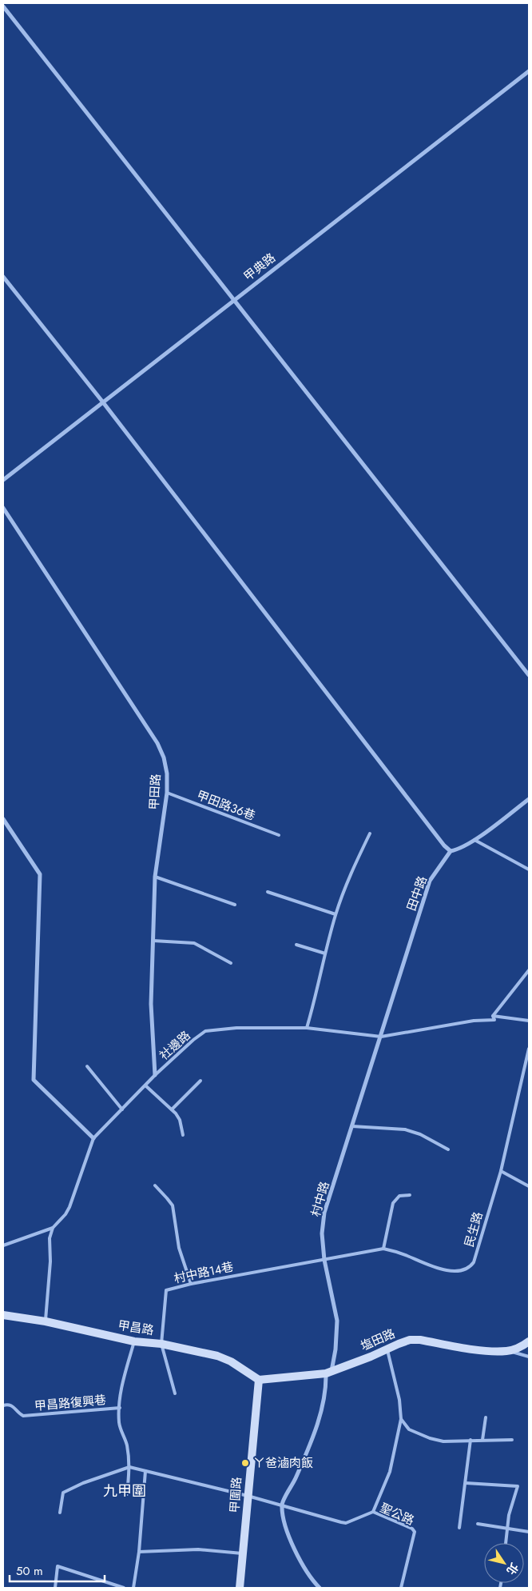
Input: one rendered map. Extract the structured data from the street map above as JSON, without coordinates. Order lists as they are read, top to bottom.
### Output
{
  "streets": {
    "street": [
      "甲典路",
      "甲田路",
      "田中路",
      "村中路",
      "甲昌路",
      "塩田路",
      "甲圍路"
    ],
    "lane": [
      "甲田路36巷",
      "社邊路",
      "民生路",
      "村中路14巷",
      "甲昌路復興巷",
      "聖公路"
    ]
  },
  "crossings": [
    ["甲田路", "甲田路36巷"],
    ["甲田路", "社邊路"],
    ["田中路", "社邊路"],
    ["田中路", "村中路"],
    ["社邊路", "村中路"],
    ["村中路", "民生路"],
    ["村中路", "村中路14巷"],
    ["村中路", "塩田路"],
    ["村中路", "聖公路"],
    ["民生路", "村中路14巷"],
    ["村中路14巷", "甲昌路"],
    ["甲昌路", "塩田路"],
    ["甲昌路", "甲昌路復興巷"],
    ["甲昌路", "甲圍路"],
    ["塩田路", "甲圍路"],
    ["甲圍路", "聖公路"]
  ],
  "districts": ["九甲圍"],
  "places": ["ㄚ爸滷肉飯"],
  "scale_bar": "50 m",
  "north": "bottom right"
}
